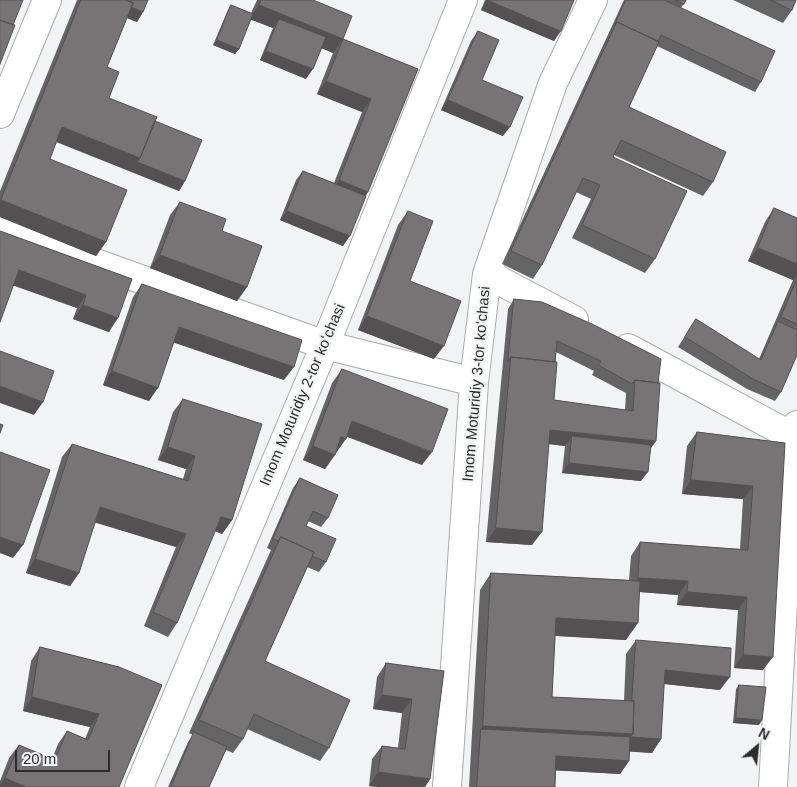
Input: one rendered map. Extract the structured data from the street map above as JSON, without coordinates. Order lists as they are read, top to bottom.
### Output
{
  "streets": {
    "street": ["Imom Moturidiy 3-tor koʻchasi", "Imom Moturidiy 2-tor koʻchasi"]
  },
  "scale_bar": "20 m",
  "north": "top right"
}
